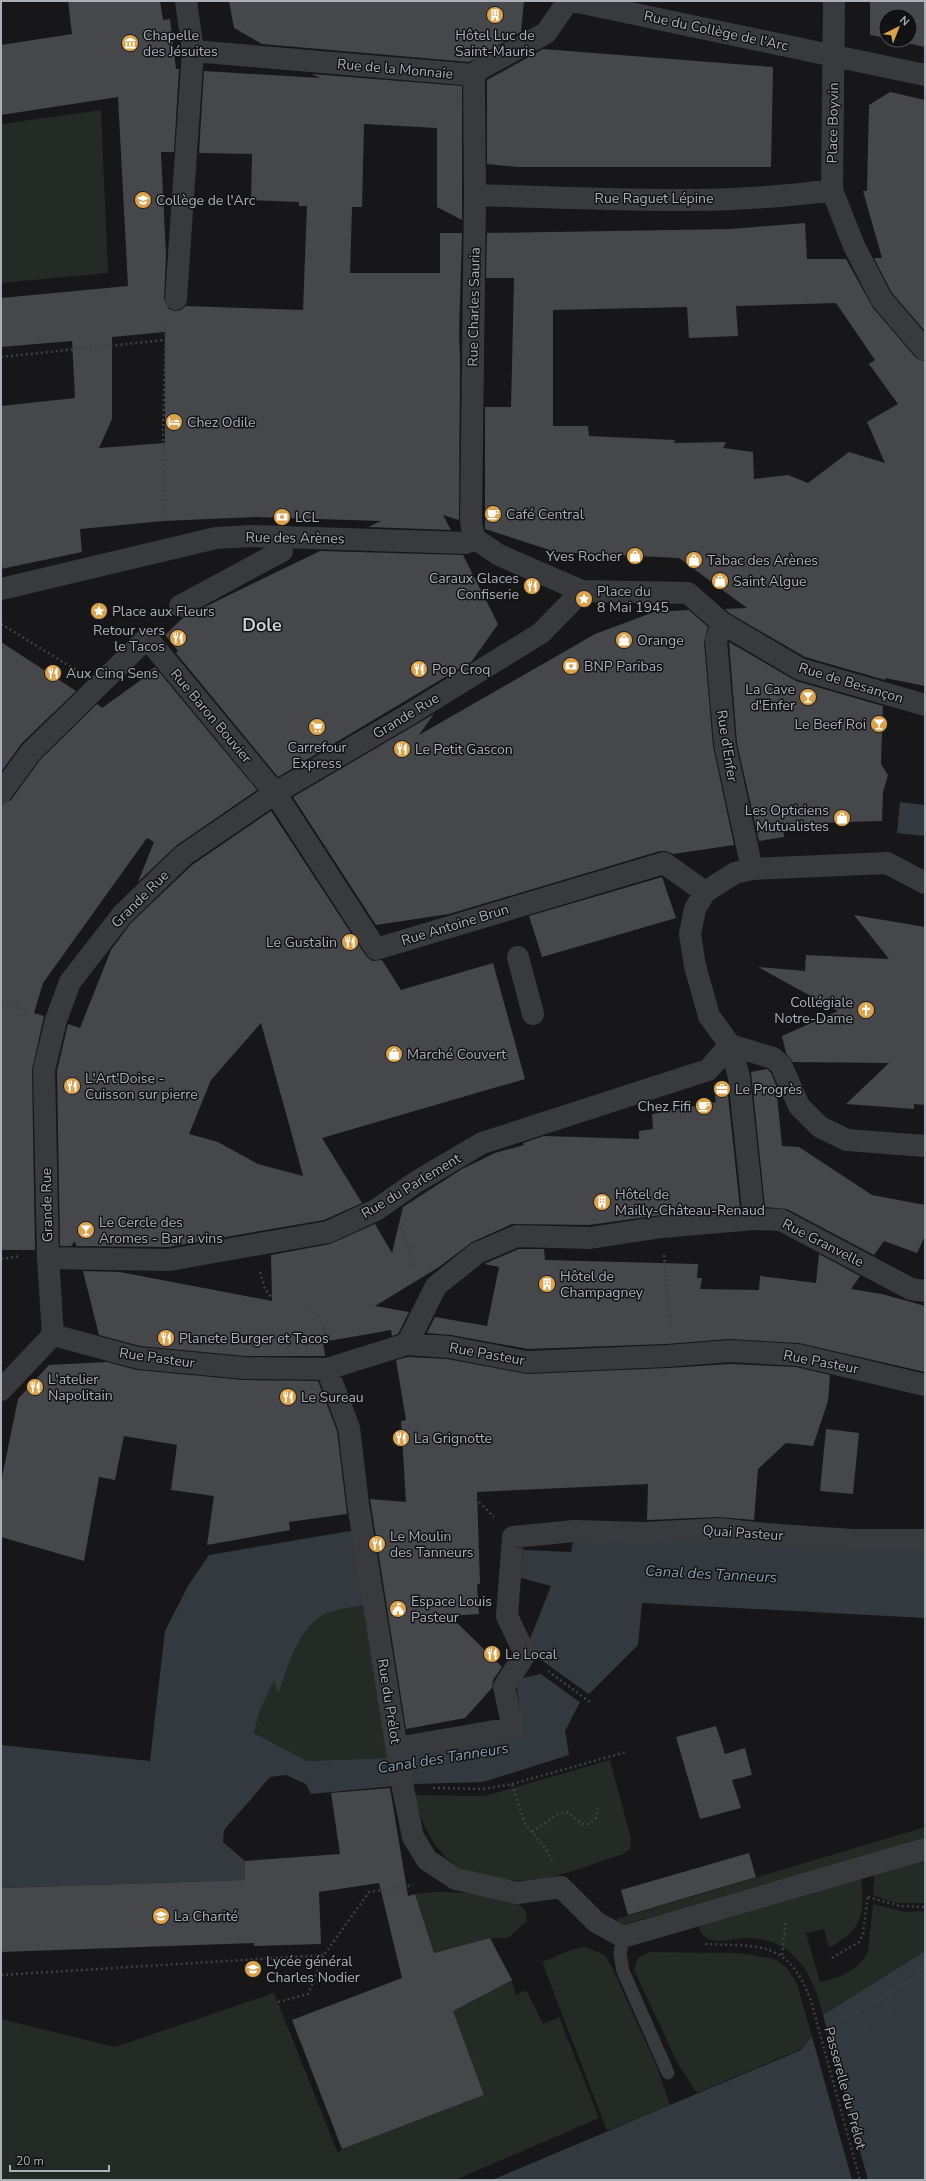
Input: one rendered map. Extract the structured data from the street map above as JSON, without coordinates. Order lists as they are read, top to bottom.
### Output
{
  "streets": {
    "street": [
      "Rue du Collège de l'Arc",
      "Rue de la Monnaie",
      "Place Boyvin",
      "Rue Raguet Lépine",
      "Rue Charles Sauria",
      "Rue des Arènes",
      "Rue de Besançon",
      "Rue Baron Bouvier",
      "Grande Rue",
      "Rue d'Enfer",
      "Rue Antoine Brun",
      "Rue du Parlement",
      "Rue Granvelle",
      "Rue Pasteur",
      "Quai Pasteur",
      "Rue du Prélot"
    ],
    "path": ["Passerelle du Prélot"]
  },
  "crossings": [
    ["Rue du Collège de l'Arc", "Place Boyvin"],
    ["Rue de la Monnaie", "Rue Charles Sauria"],
    ["Place Boyvin", "Rue Raguet Lépine"],
    ["Rue Raguet Lépine", "Rue Charles Sauria"],
    ["Rue Charles Sauria", "Rue des Arènes"],
    ["Rue de Besançon", "Grande Rue"],
    ["Rue de Besançon", "Rue d'Enfer"],
    ["Rue Baron Bouvier", "Grande Rue"],
    ["Rue Baron Bouvier", "Rue Antoine Brun"],
    ["Grande Rue", "Rue Antoine Brun"],
    ["Grande Rue", "Rue du Parlement"],
    ["Grande Rue", "Rue Pasteur"],
    ["Rue Granvelle", "Rue Pasteur"],
    ["Rue Pasteur", "Rue du Prélot"]
  ],
  "districts": ["Dole"],
  "water": ["Canal des Tanneurs"],
  "places": {
    "building": ["Hôtel Luc de Saint-Mauris", "Hôtel de Mailly-Château-Renaud", "Hôtel de Champagney"],
    "museum": ["Chapelle des Jésuites"],
    "school or university": ["Collège de l'Arc", "La Charité", "Lycée général Charles Nodier"],
    "hotel": ["Chez Odile"],
    "cafe": ["Café Central", "Chez Fifi"],
    "bank": ["LCL", "BNP Paribas"],
    "shop": [
      "Yves Rocher",
      "Tabac des Arènes",
      "Saint Algue",
      "Orange",
      "Les Opticiens Mutualistes",
      "Marché Couvert"
    ],
    "restaurant": [
      "Caraux Glaces Confiserie",
      "Retour vers le Tacos",
      "Pop Croq",
      "Aux Cinq Sens",
      "Le Petit Gascon",
      "Le Gustalin",
      "L'Art'Doise - Cuisson sur pierre",
      "Planete Burger et Tacos",
      "L'atelier Napolitain",
      "Le Sureau",
      "La Grignotte",
      "Le Moulin des Tanneurs",
      "Le Local"
    ],
    "place": ["Place du 8 Mai 1945", "Place aux Fleurs"],
    "bar": ["La Cave d'Enfer", "Le Beef Roi", "Le Cercle des Aromes - Bar a vins"],
    "supermarket": ["Carrefour Express"],
    "church": ["Collégiale Notre-Dame"],
    "office": ["Le Progrès"],
    "public building": ["Espace Louis Pasteur"]
  },
  "scale_bar": "20 m",
  "north": "top right"
}
